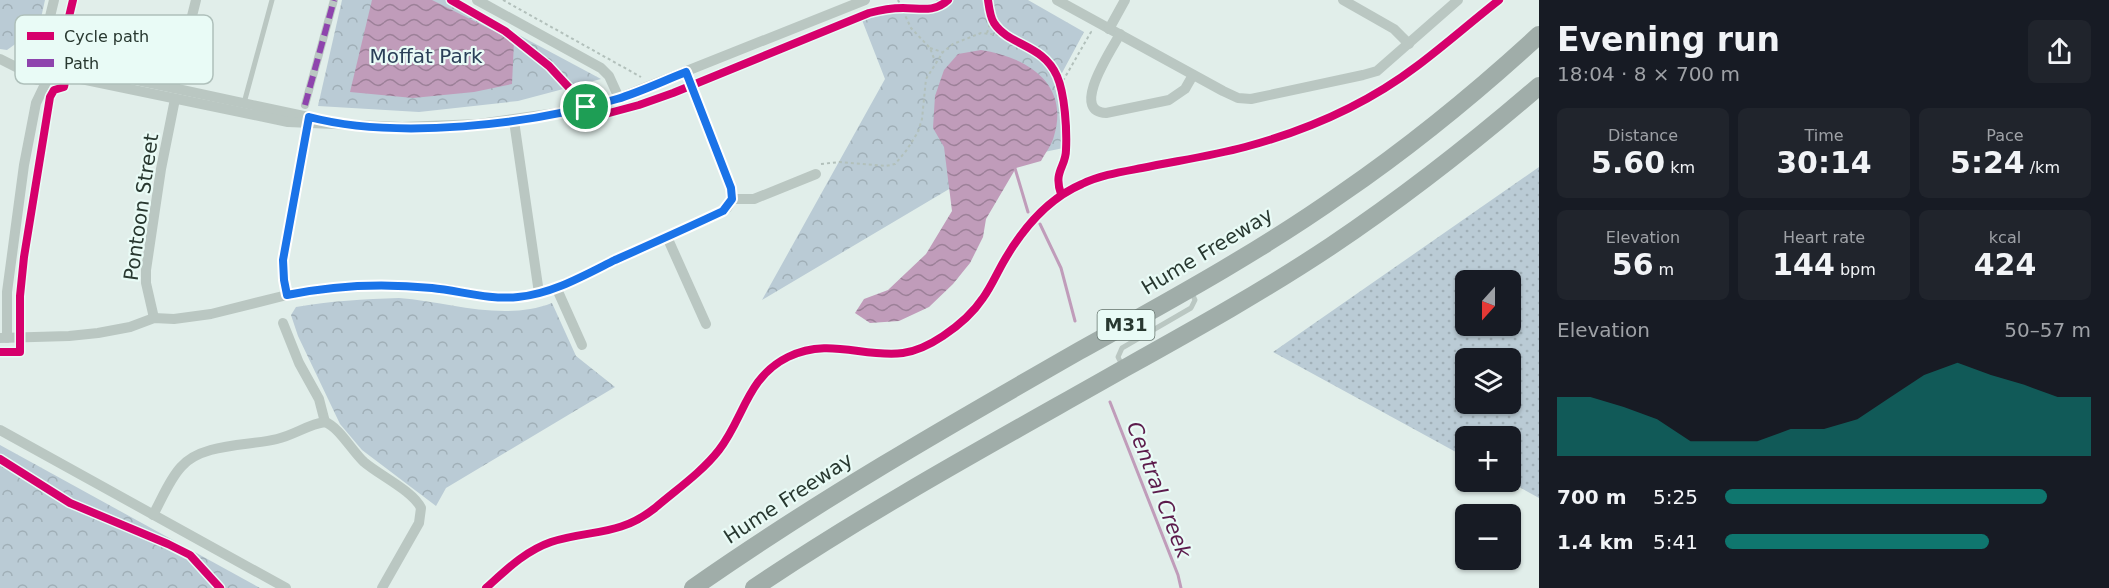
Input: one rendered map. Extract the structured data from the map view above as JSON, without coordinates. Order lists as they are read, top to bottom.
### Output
{
  "streets": {
    "highway": ["Hume Freeway", "M31"],
    "street": ["Pontoon Street"]
  },
  "water": ["Central Creek"],
  "parks": ["Moffat Park"],
  "legend": ["Cycle path", "Path"],
  "north": "bottom",
  "page": {
    "heading": ["Evening run", "18:04 · 8 × 700 m"],
    "stats": [
      ["Distance", "5.60 km"],
      ["Time", "30:14"],
      ["Pace", "5:24 /km"],
      ["Elevation", "56 m"],
      ["Heart rate", "144 bpm"],
      ["kcal", "424"]
    ],
    "map_buttons": ["+", "−"],
    "chart": ["Elevation", "50–57 m"],
    "list": [
      {
        "name": "700 m",
        "note": "5:25"
      },
      {
        "name": "1.4 km",
        "note": "5:41"
      }
    ]
  }
}
